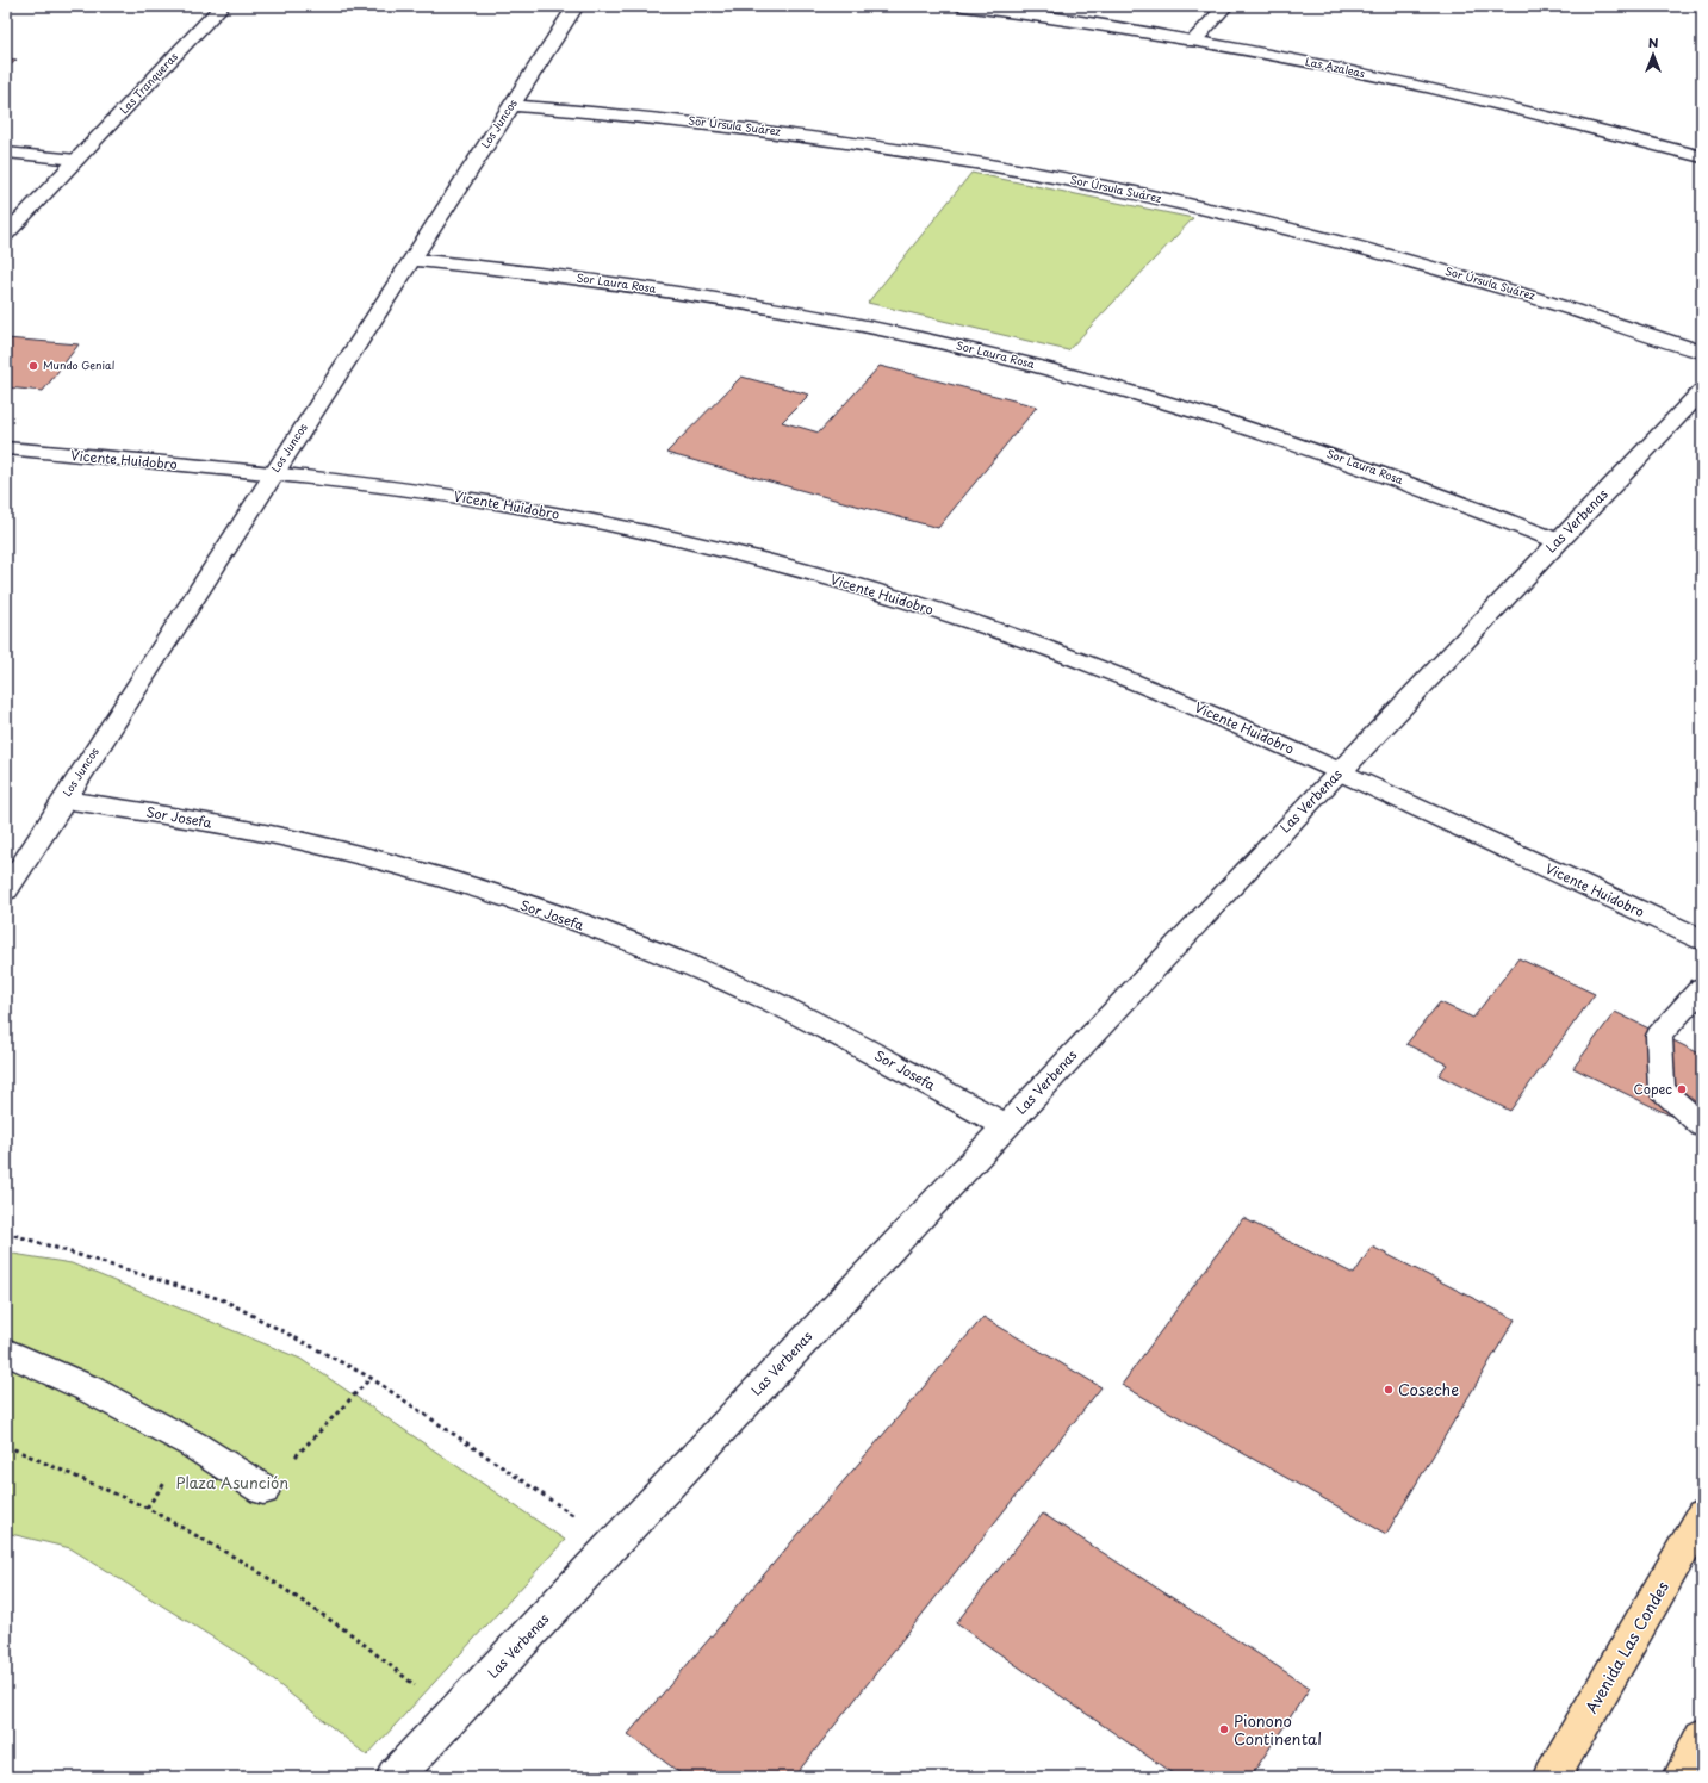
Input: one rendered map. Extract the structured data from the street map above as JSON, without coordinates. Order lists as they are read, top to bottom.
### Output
{
  "streets": {
    "main road": ["Avenida Las Condes"],
    "street": [
      "Las Azaleas",
      "Las Tranqueras",
      "Los Juncos",
      "Sor Úrsula Suárez",
      "Sor Laura Rosa",
      "Vicente Huidobro",
      "Las Verbenas",
      "Sor Josefa"
    ]
  },
  "crossings": [
    ["Los Juncos", "Sor Úrsula Suárez"],
    ["Los Juncos", "Sor Laura Rosa"],
    ["Los Juncos", "Vicente Huidobro"],
    ["Los Juncos", "Sor Josefa"],
    ["Sor Laura Rosa", "Las Verbenas"],
    ["Vicente Huidobro", "Las Verbenas"],
    ["Las Verbenas", "Sor Josefa"]
  ],
  "parks": ["Plaza Asunción"],
  "places": [
    "Mundo Genial",
    "Copec",
    "Coseche",
    "Pionono Continental"
  ],
  "north": "top"
}
